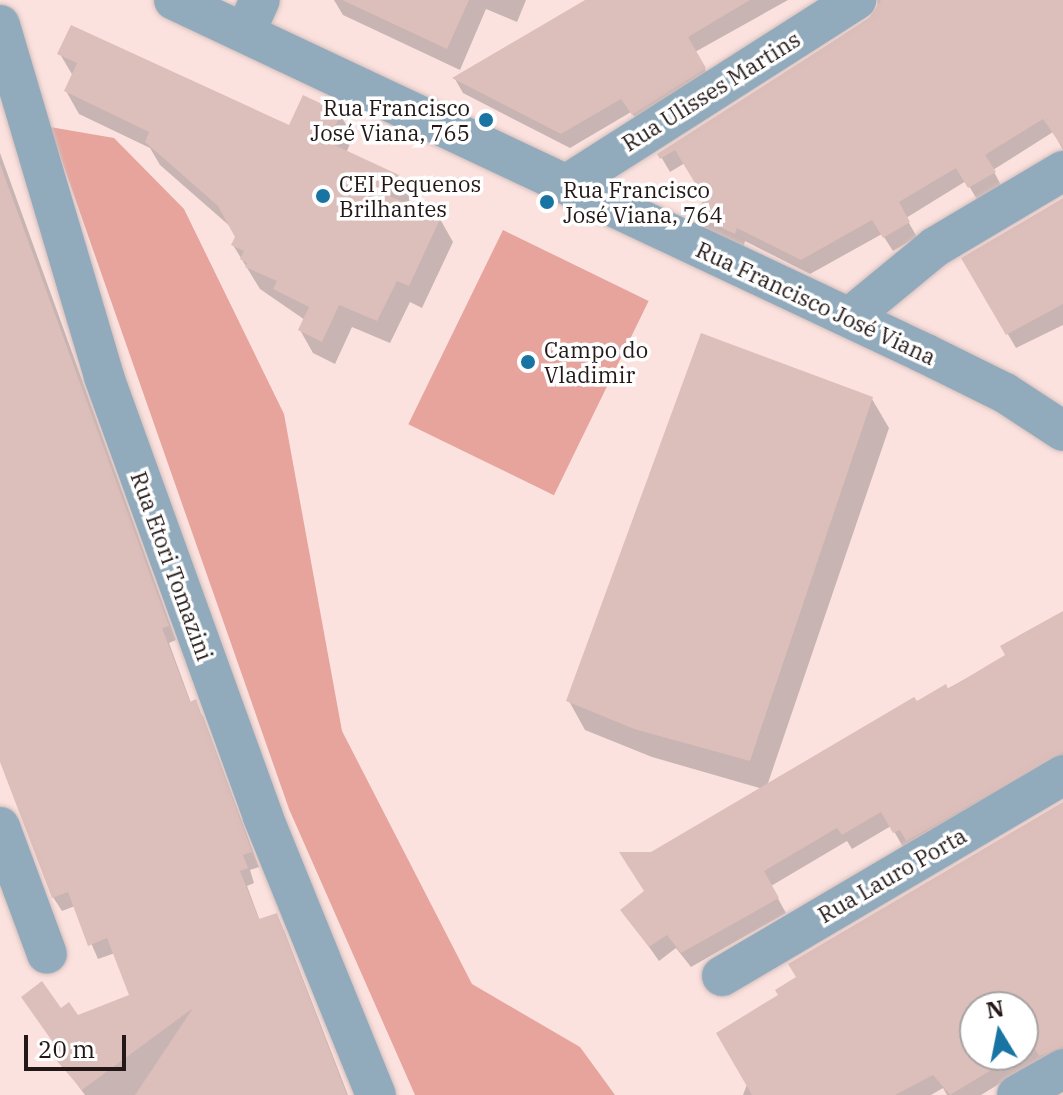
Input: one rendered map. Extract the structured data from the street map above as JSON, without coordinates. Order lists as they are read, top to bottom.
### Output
{
  "streets": {
    "street": [
      "Rua Ulisses Martins",
      "Rua Francisco José Viana",
      "Rua Etori Tomazini",
      "Rua Lauro Porta"
    ]
  },
  "crossings": [
    ["Rua Ulisses Martins", "Rua Francisco José Viana"]
  ],
  "places": [
    "Rua Francisco José Viana, 765",
    "CEI Pequenos Brilhantes",
    "Rua Francisco José Viana, 764",
    "Campo do Vladimir"
  ],
  "scale_bar": "20 m",
  "north": "top"
}
